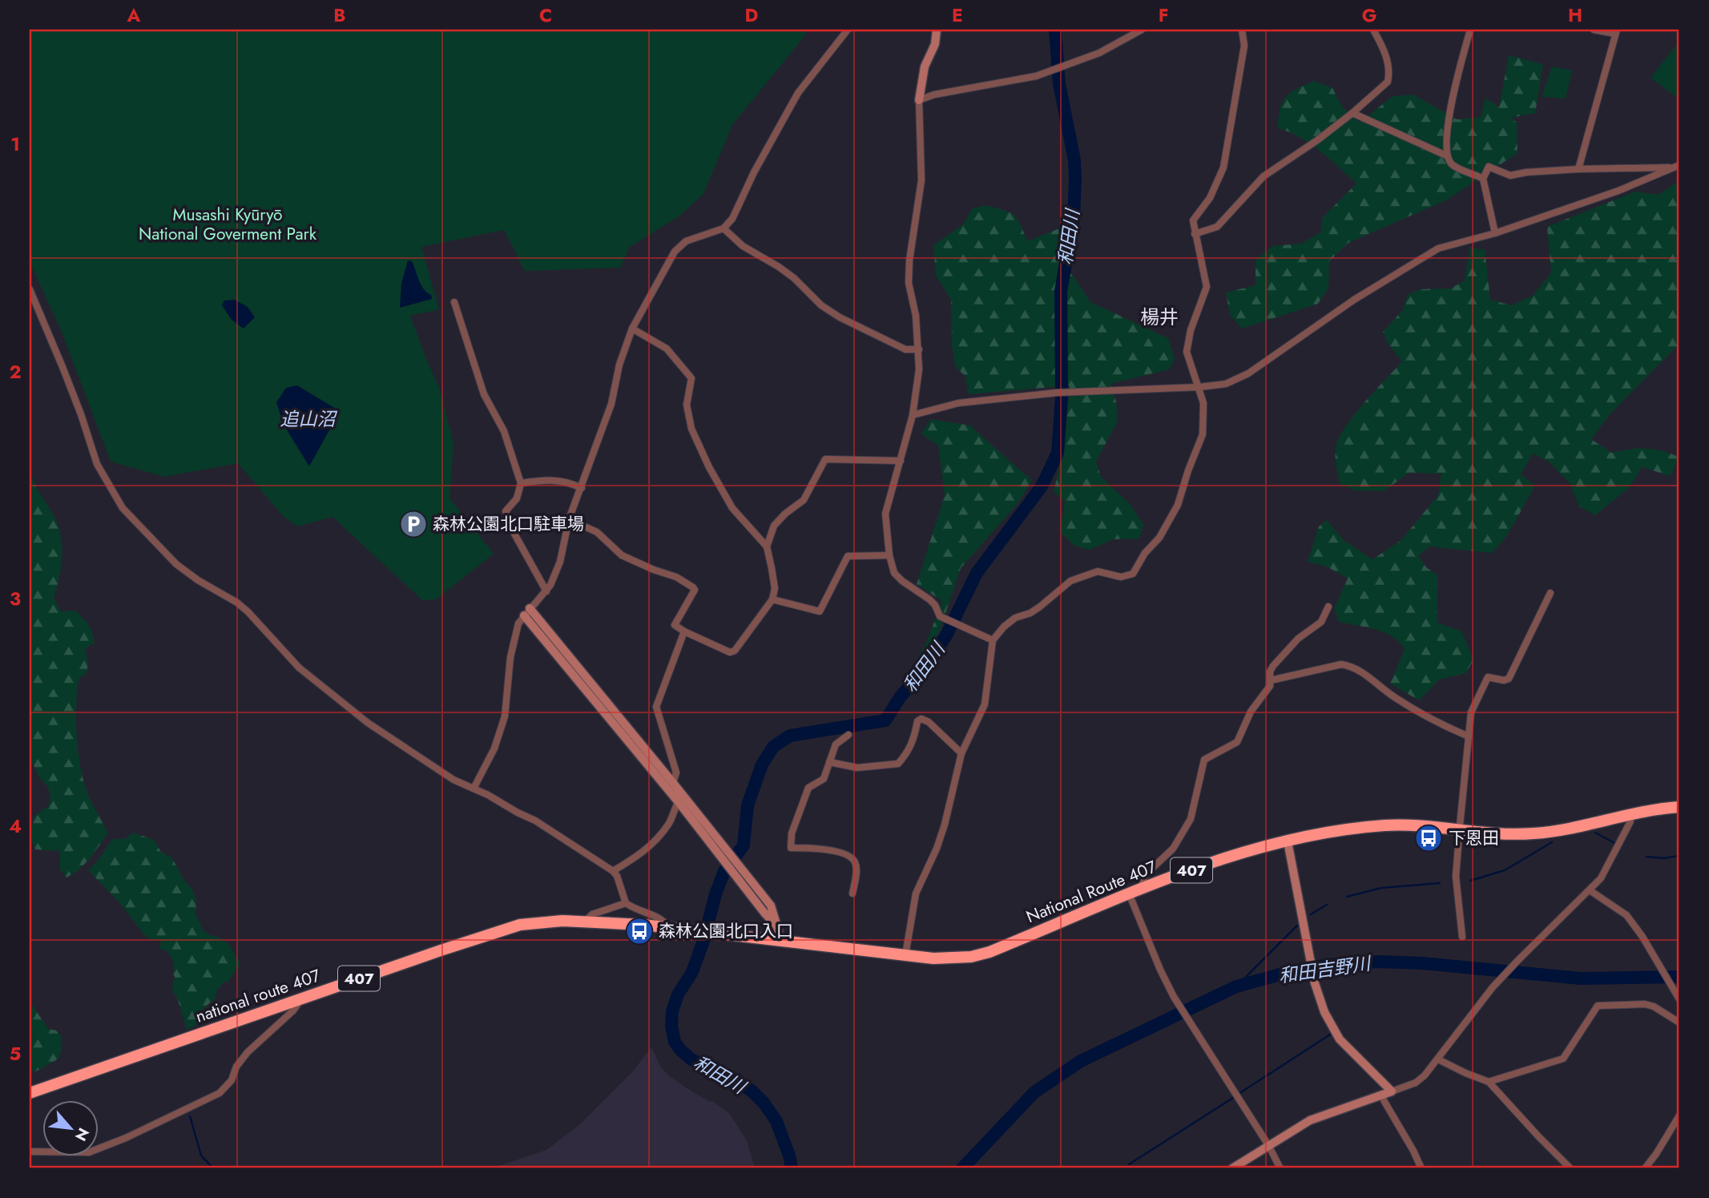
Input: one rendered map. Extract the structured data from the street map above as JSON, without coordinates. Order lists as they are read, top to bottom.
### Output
{
  "streets": {
    "highway": ["407", "National Route 407", "national route 407"]
  },
  "crossings": [
    ["National Route 407", "national route 407"]
  ],
  "districts": ["楊井"],
  "water": ["和田川", "追山沼", "和田吉野川"],
  "parks": ["Musashi Kyūryō National Goverment Park"],
  "places": {
    "parking": ["森林公園北口駐車場"],
    "bus stop": ["下恩田", "森林公園北口入口"]
  },
  "north": "bottom right",
  "grid": {
    "columns": [
      "A",
      "B",
      "C",
      "D",
      "E",
      "F",
      "G",
      "H"
    ],
    "rows": [
      "1",
      "2",
      "3",
      "4",
      "5"
    ]
  }
}
